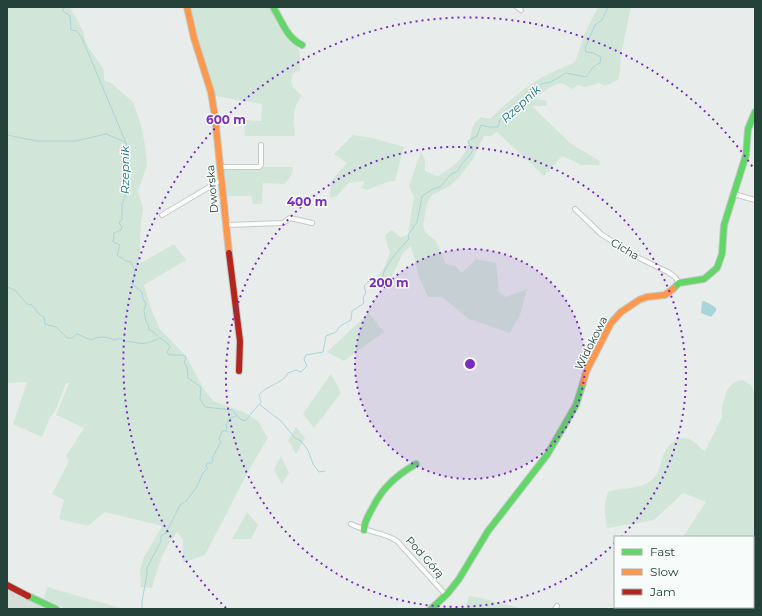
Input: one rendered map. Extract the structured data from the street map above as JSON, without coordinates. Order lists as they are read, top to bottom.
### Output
{
  "streets": {
    "main road": ["Dworska", "Widokowa"],
    "street": ["Cicha", "Pod Górą"]
  },
  "crossings": [
    ["Cicha", "Widokowa"],
    ["Widokowa", "Pod Górą"]
  ],
  "water": ["Rzepnik"],
  "legend": ["Fast", "Slow", "Jam"],
  "rings": ["600 m", "400 m", "200 m"]
}
